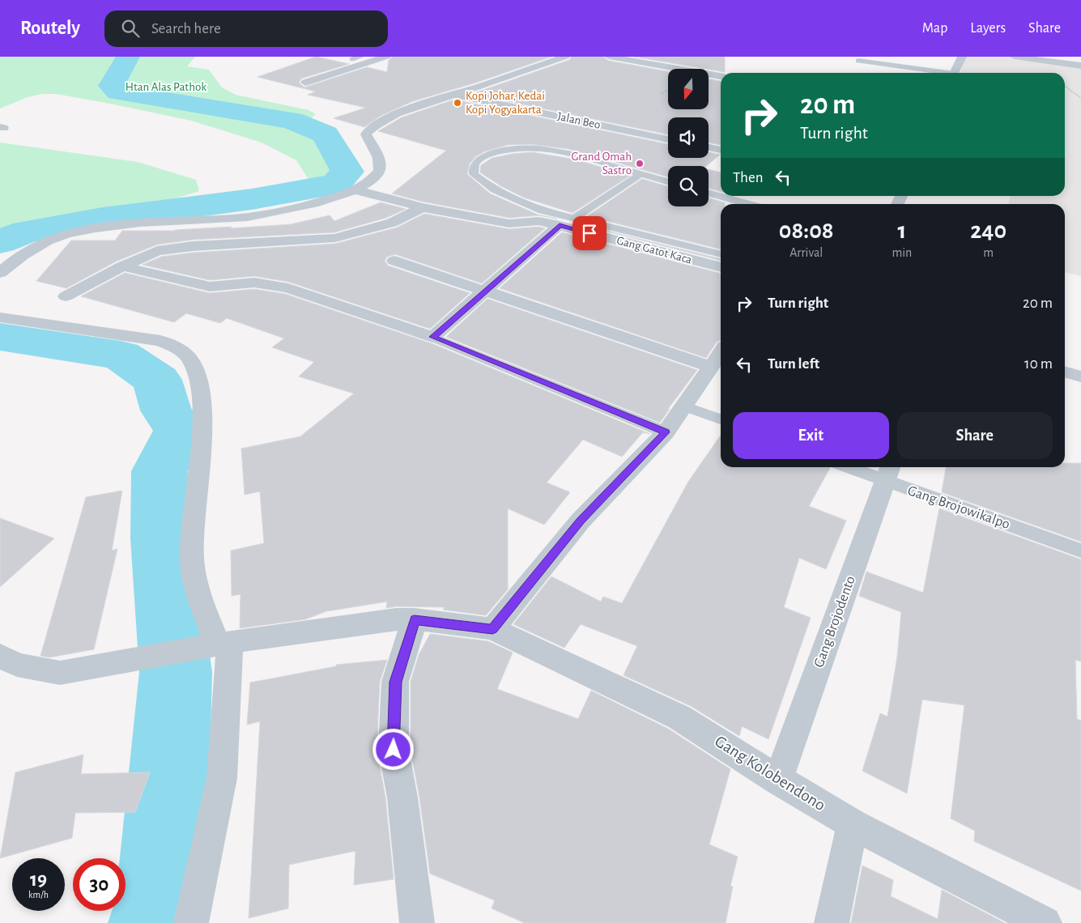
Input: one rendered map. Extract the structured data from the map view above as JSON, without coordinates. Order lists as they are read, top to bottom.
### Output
{
  "streets": {
    "street": [
      "Jalan Beo",
      "Gang Gatot Kaca",
      "Gang Brojodento",
      "Gang Kolobendono"
    ],
    "lane": ["Gang Brojowikalpo"]
  },
  "crossings": [
    ["Gang Brojowikalpo", "Gang Brojodento"],
    ["Gang Brojodento", "Gang Kolobendono"]
  ],
  "parks": ["Htan Alas Pathok"],
  "places": ["Kopi Johar, Kedai Kopi Yogyakarta", "Grand Omah Sastro"],
  "north": "bottom",
  "page": {
    "header": "Routely",
    "search": "Search here",
    "nav": ["Map", "Layers", "Share"],
    "turn": ["20 m", "Turn right"],
    "then": "Then",
    "eta": [
      "08:08",
      "Arrival",
      "1",
      "min",
      "240",
      "m"
    ],
    "list": [
      {
        "name": "Turn right",
        "value": "20 m"
      },
      {
        "name": "Turn left",
        "value": "10 m"
      }
    ],
    "buttons": ["Exit", "Share"],
    "speed": "19 km/h",
    "limit": "30"
  }
}
